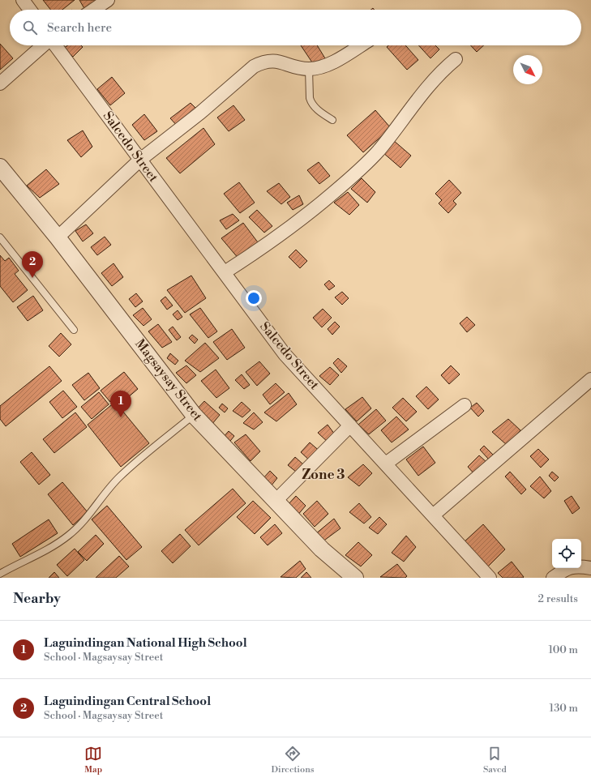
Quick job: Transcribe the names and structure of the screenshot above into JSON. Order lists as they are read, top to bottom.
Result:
{
  "streets": {
    "street": ["Salcedo Street", "Magsaysay Street"]
  },
  "districts": ["Zone 3"],
  "north": "bottom right",
  "page": {
    "search": "Search here",
    "pins": ["2", "1"],
    "heading": ["Nearby", "2 results"],
    "list": [
      {
        "mark": "1",
        "name": "Laguindingan National High School",
        "note": "School · Magsaysay Street",
        "value": "100 m"
      },
      {
        "mark": "2",
        "name": "Laguindingan Central School",
        "note": "School · Magsaysay Street",
        "value": "130 m"
      }
    ],
    "nav": ["Map", "Directions", "Saved"]
  }
}
